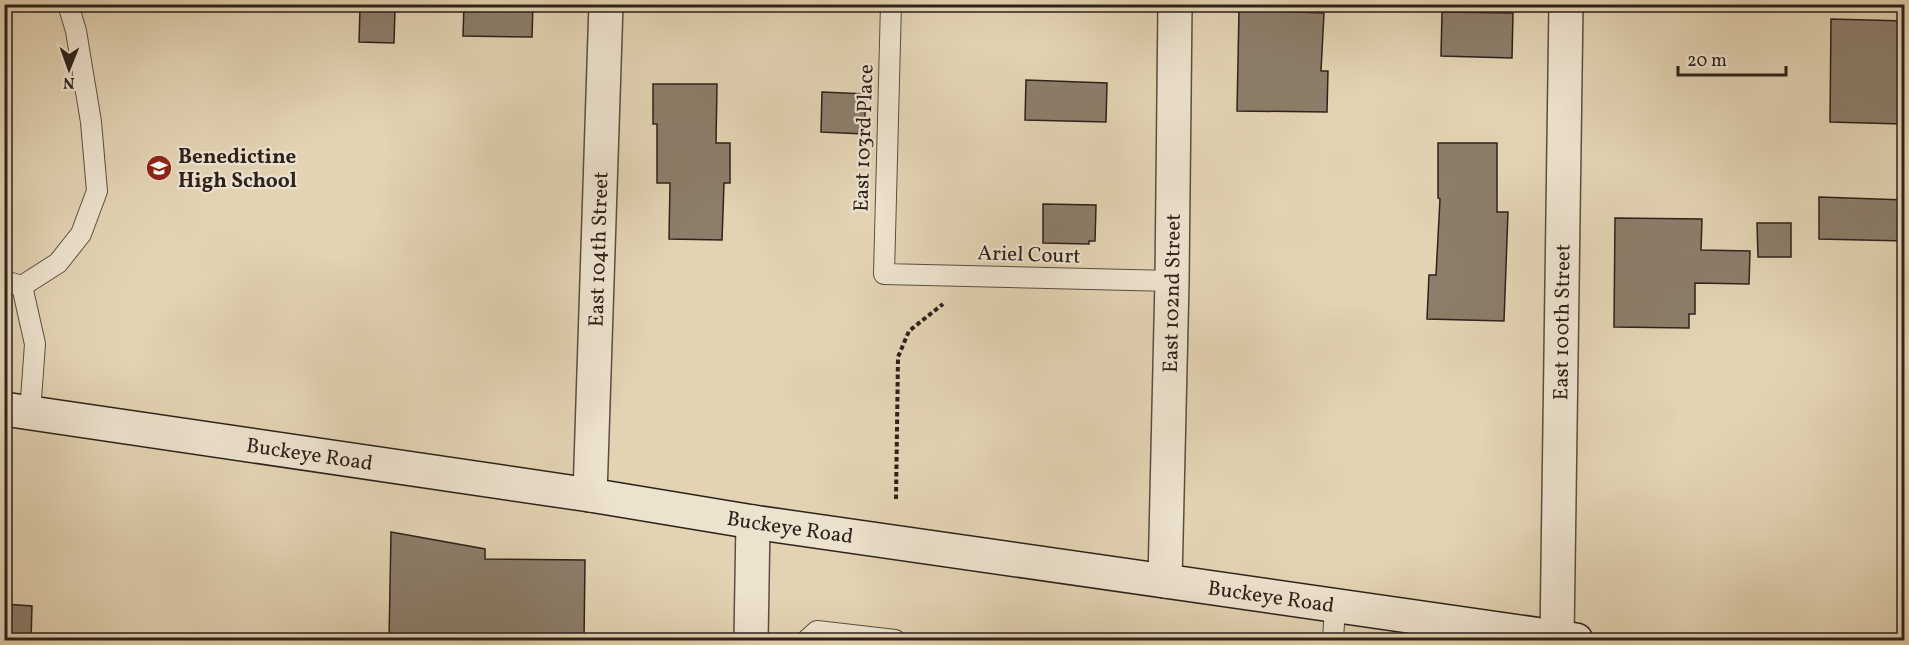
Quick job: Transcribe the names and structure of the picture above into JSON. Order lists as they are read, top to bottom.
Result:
{
  "streets": {
    "street": [
      "East 104th Street",
      "East 102nd Street",
      "East 100th Street",
      "Buckeye Road"
    ],
    "lane": ["East 103rd Place", "Ariel Court"]
  },
  "crossings": [
    ["East 103rd Place", "Ariel Court"],
    ["East 104th Street", "Buckeye Road"],
    ["Ariel Court", "East 102nd Street"],
    ["East 102nd Street", "Buckeye Road"],
    ["East 100th Street", "Buckeye Road"]
  ],
  "places": {
    "school or university": ["Benedictine High School"]
  },
  "scale_bar": "20 m",
  "north": "bottom"
}
